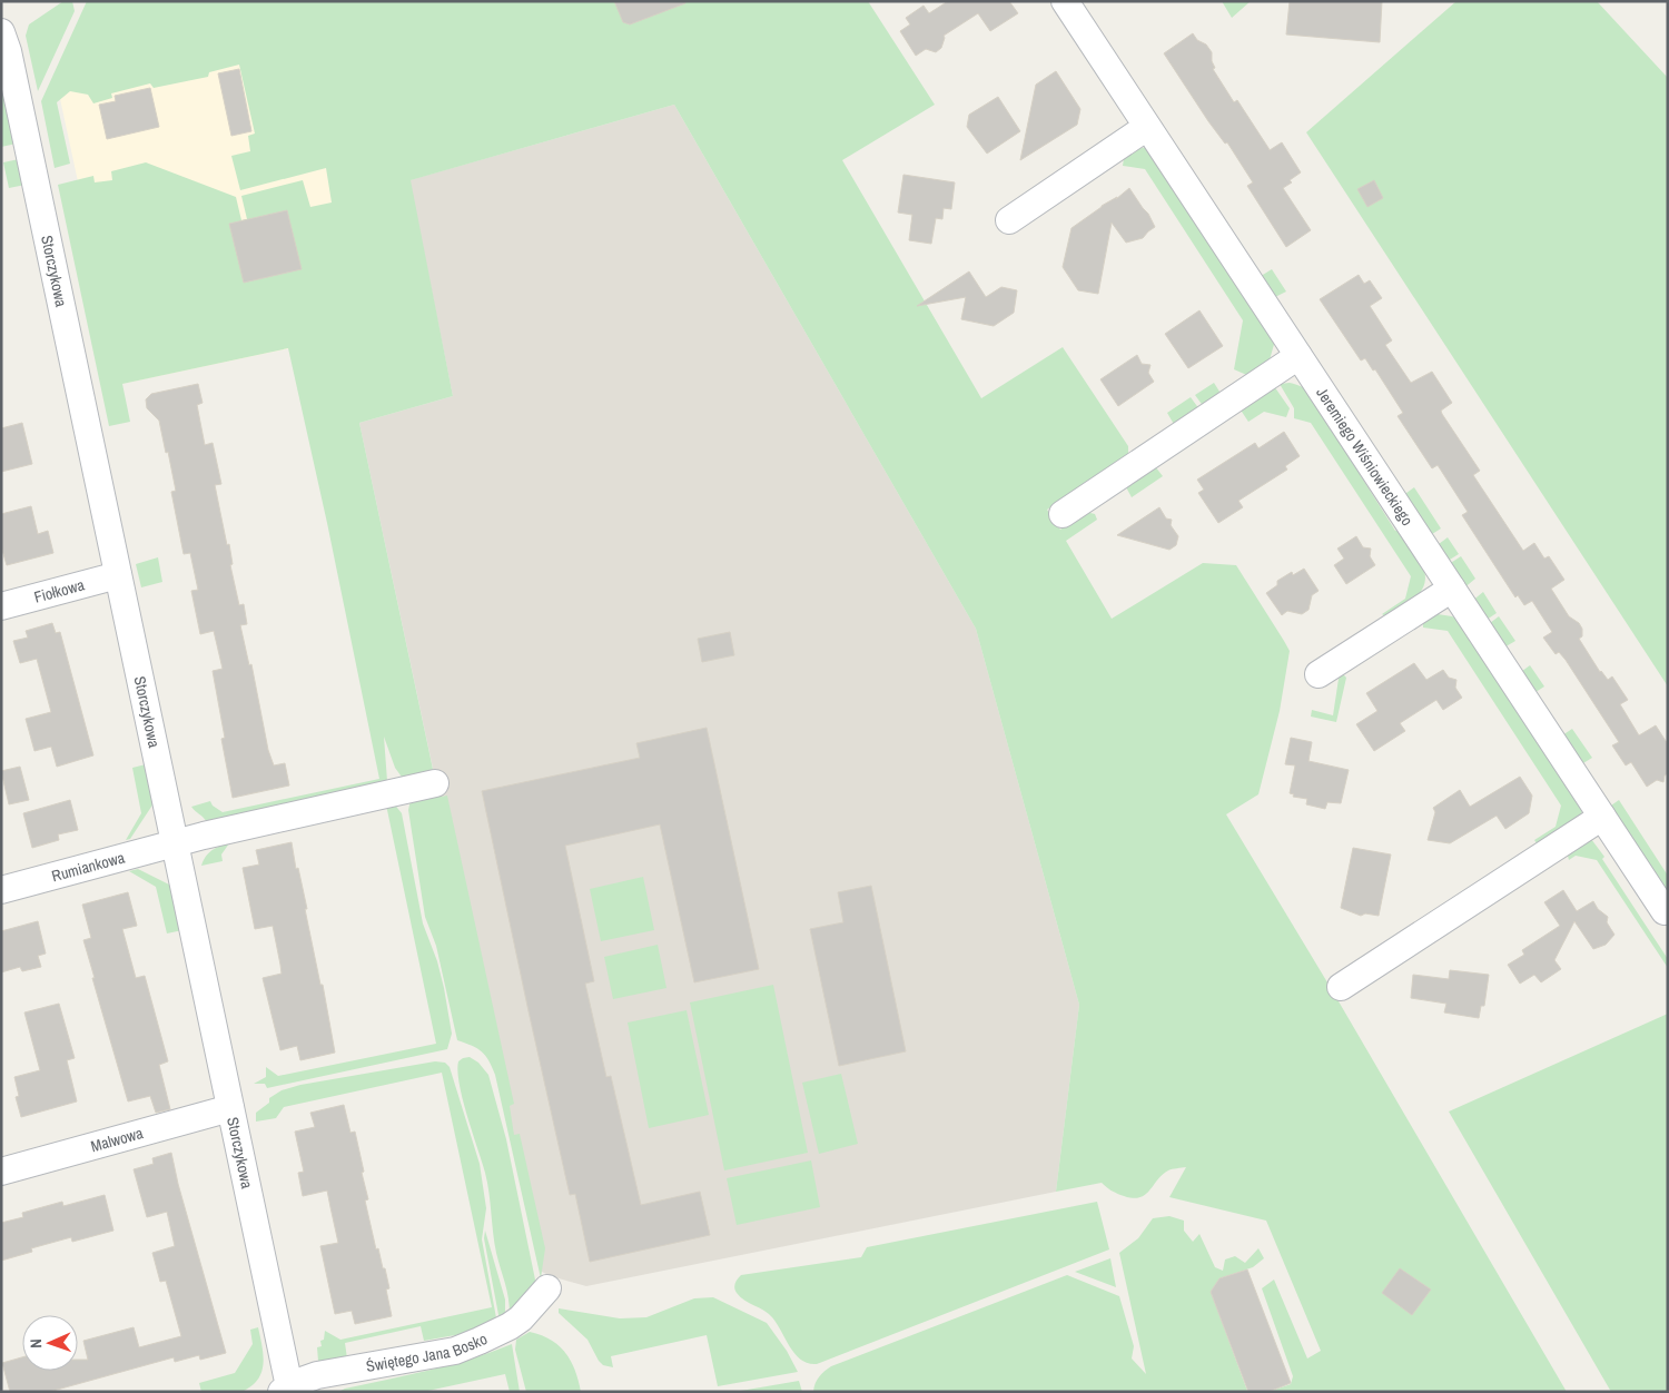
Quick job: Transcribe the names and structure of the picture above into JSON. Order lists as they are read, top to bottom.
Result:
{
  "streets": {
    "street": [
      "Storczykowa",
      "Jeremiego Wiśniowieckiego",
      "Fiołkowa",
      "Rumiankowa",
      "Malwowa",
      "Świętego Jana Bosko"
    ]
  },
  "crossings": [
    ["Storczykowa", "Fiołkowa"],
    ["Storczykowa", "Rumiankowa"],
    ["Storczykowa", "Malwowa"],
    ["Storczykowa", "Świętego Jana Bosko"]
  ],
  "north": "left"
}
